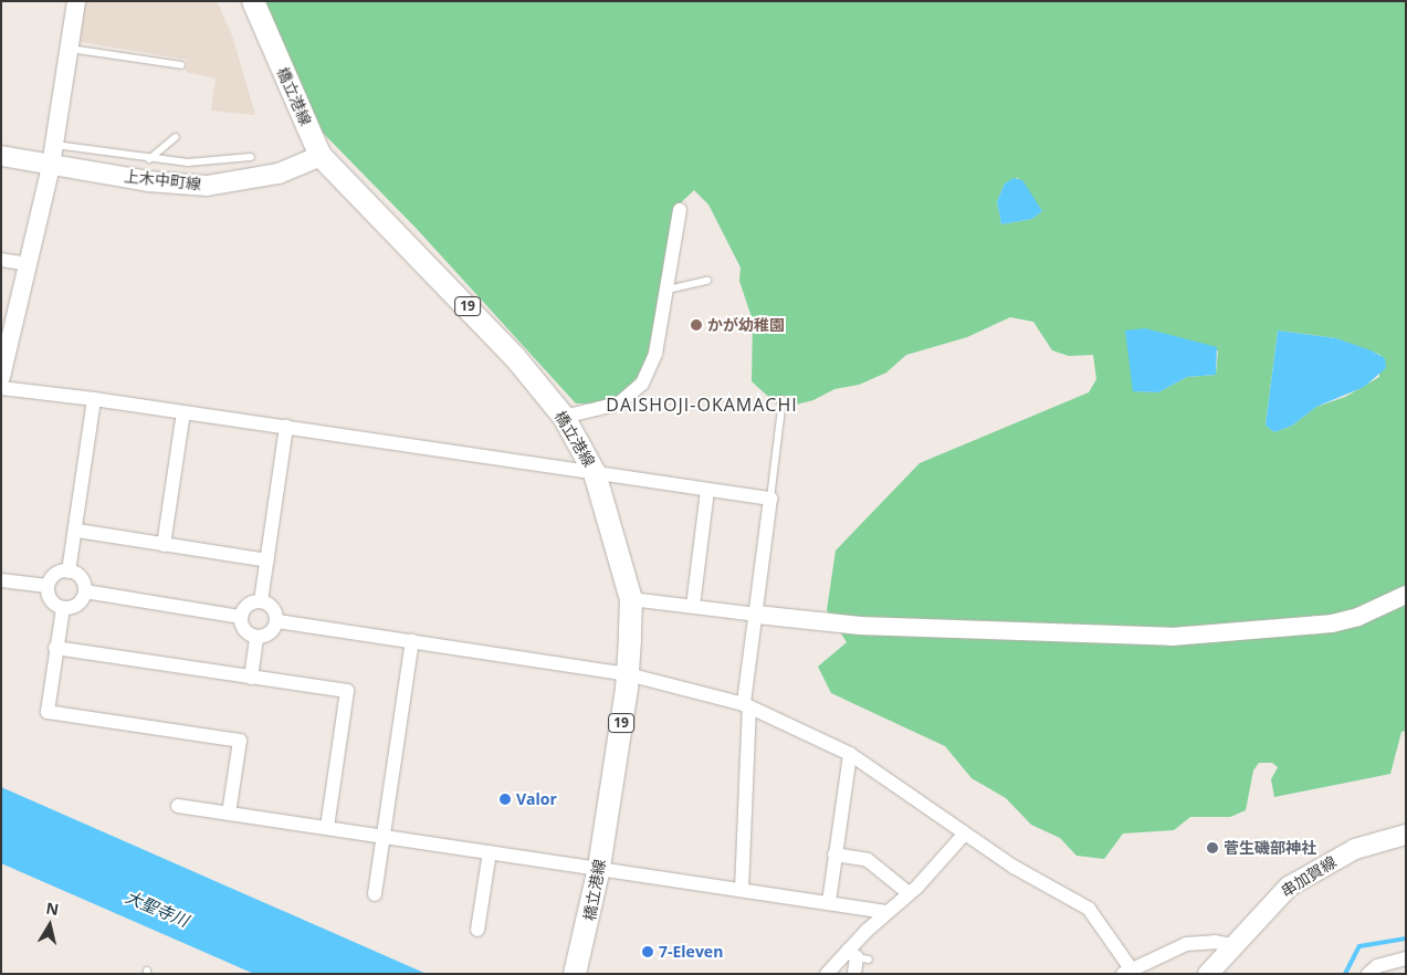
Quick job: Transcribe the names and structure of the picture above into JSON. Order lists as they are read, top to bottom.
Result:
{
  "streets": {
    "main road": [
      "橋立港線",
      "上木中町線",
      "19",
      "串加賀線"
    ]
  },
  "crossings": [
    ["橋立港線", "上木中町線"]
  ],
  "districts": ["DAISHOJI-OKAMACHI"],
  "water": ["大聖寺川"],
  "places": [
    "かが幼稚園",
    "Valor",
    "菅生磯部神社",
    "7-Eleven"
  ],
  "north": "top"
}
